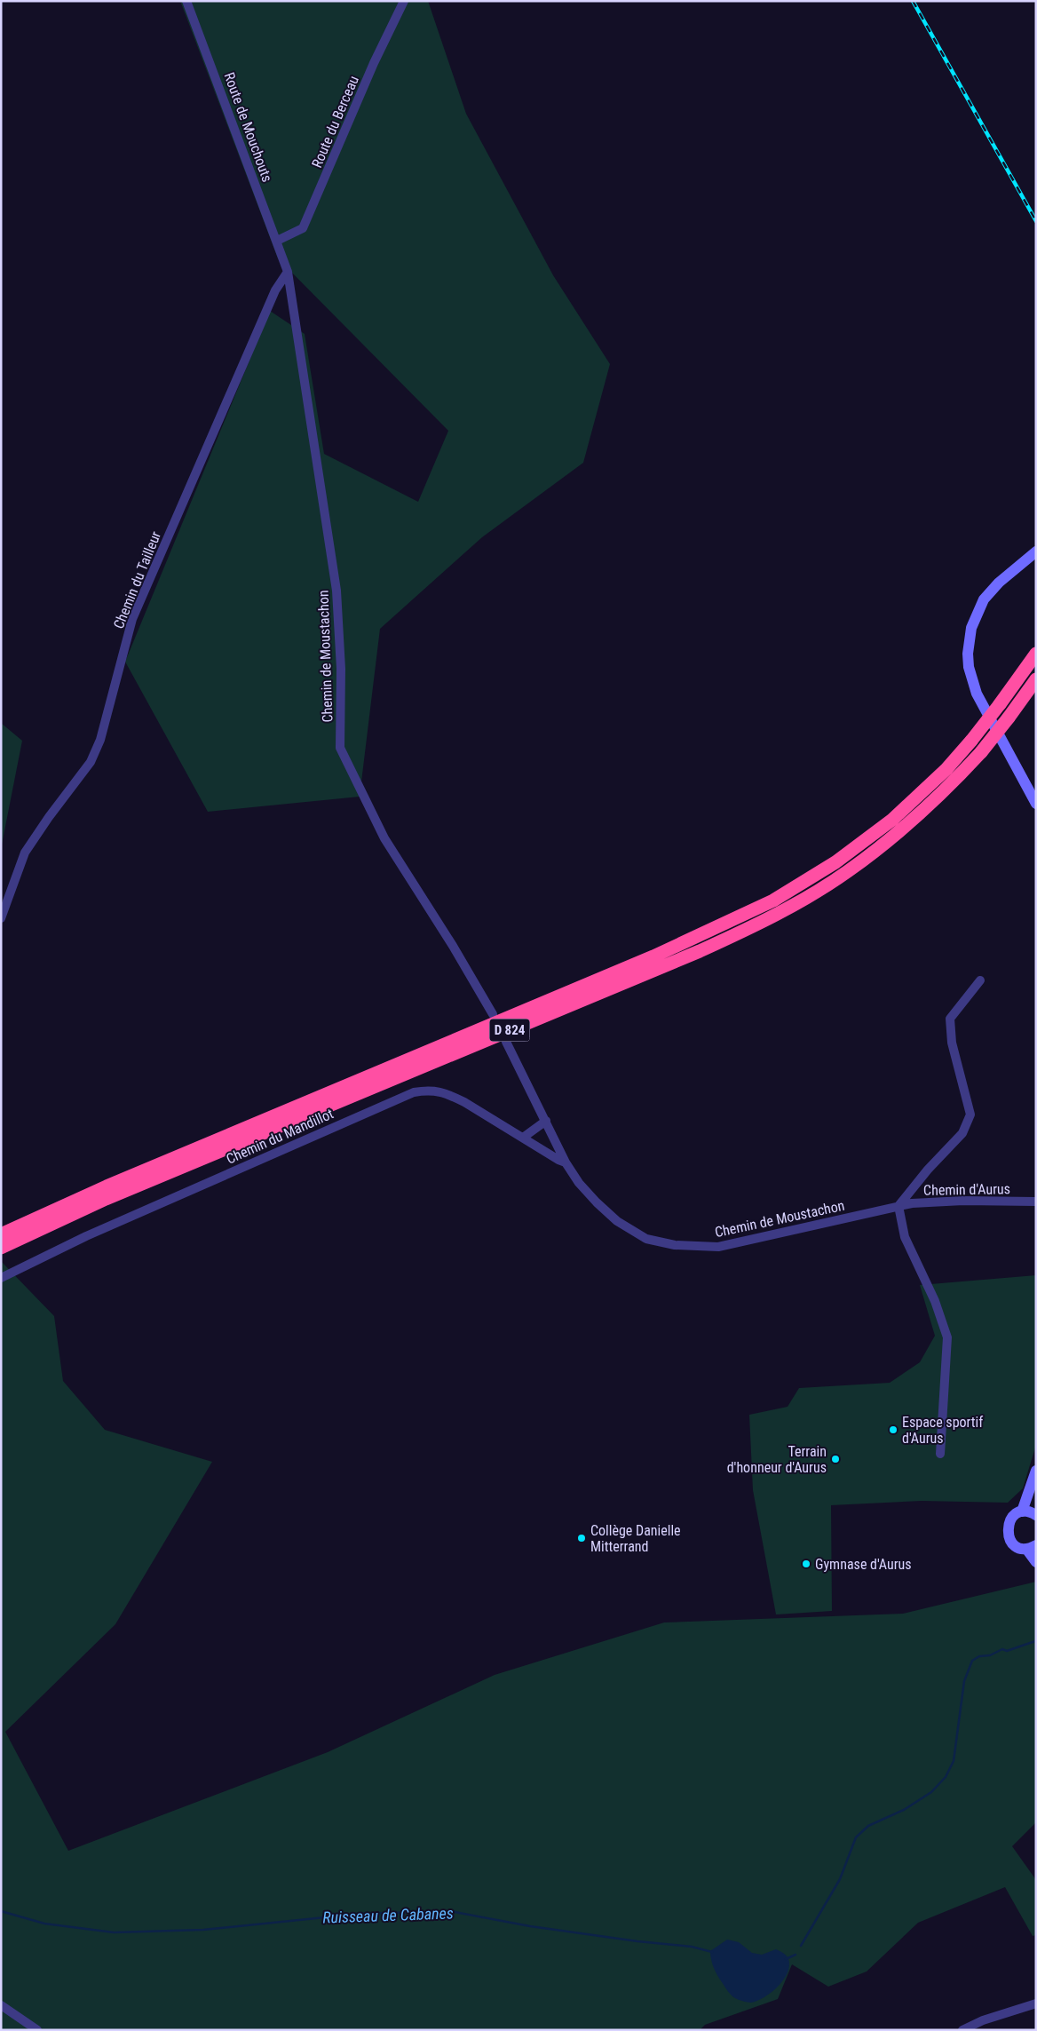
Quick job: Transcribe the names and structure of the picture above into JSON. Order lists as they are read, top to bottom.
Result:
{
  "streets": {
    "highway": ["D 824"],
    "street": [
      "Route du Berceau",
      "Route de Mouchouts",
      "Chemin du Tailleur",
      "Chemin de Moustachon",
      "Chemin du Mandillot",
      "Chemin d'Aurus"
    ]
  },
  "crossings": [
    ["Route du Berceau", "Route de Mouchouts"],
    ["Route de Mouchouts", "Chemin de Moustachon"],
    ["Chemin du Tailleur", "Chemin de Moustachon"],
    ["Chemin de Moustachon", "Chemin du Mandillot"],
    ["Chemin de Moustachon", "Chemin d'Aurus"]
  ],
  "water": ["Ruisseau de Cabanes"],
  "places": [
    "Espace sportif d'Aurus",
    "Terrain d'honneur d'Aurus",
    "Collège Danielle Mitterrand",
    "Gymnase d'Aurus"
  ]
}
